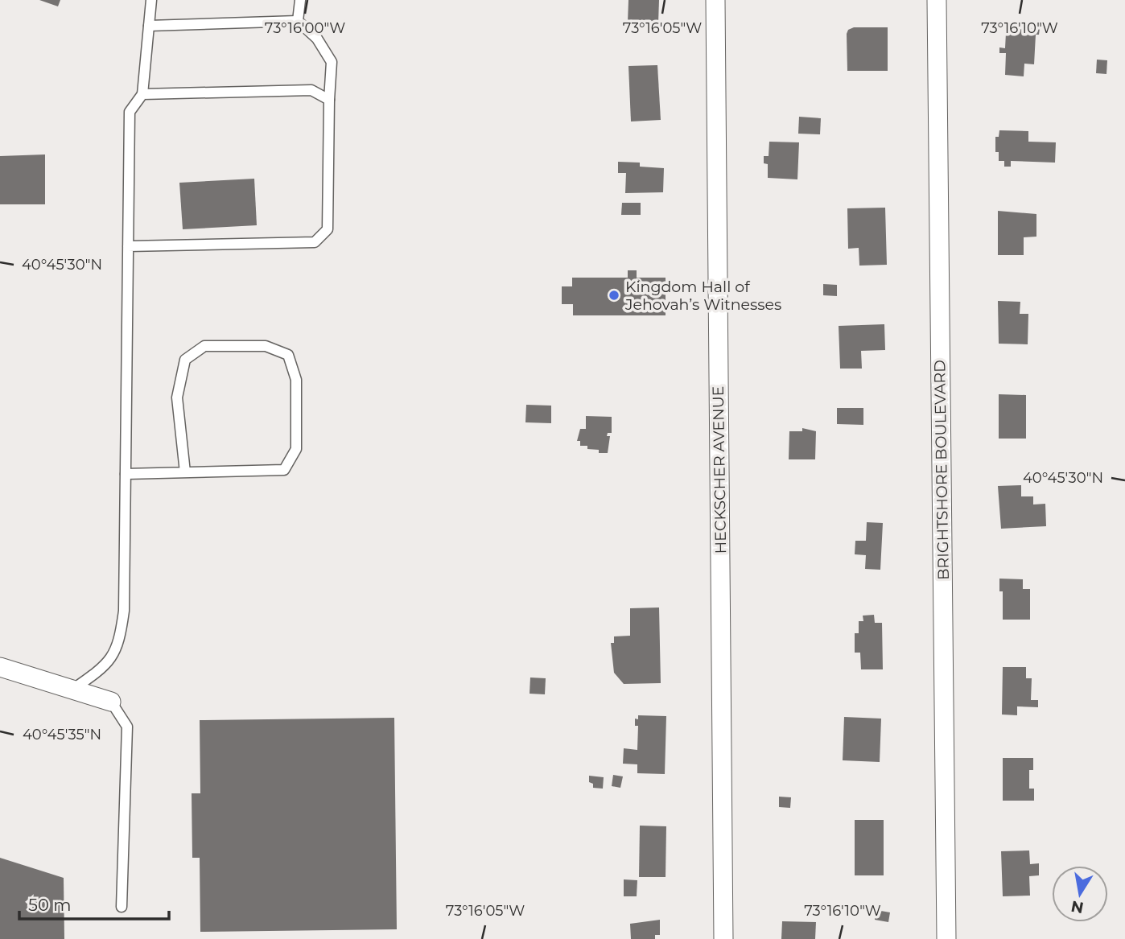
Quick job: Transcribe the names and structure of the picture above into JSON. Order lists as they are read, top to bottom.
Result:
{
  "streets": {
    "street": ["HECKSCHER AVENUE", "BRIGHTSHORE BOULEVARD"]
  },
  "places": ["Kingdom Hall of Jehovah’s Witnesses"],
  "scale_bar": "50 m",
  "north": "bottom",
  "coordinates": [
    "73°16'00\"W",
    "73°16'05\"W",
    "73°16'10\"W",
    "40°45'30\"N",
    "40°45'35\"N"
  ]
}
